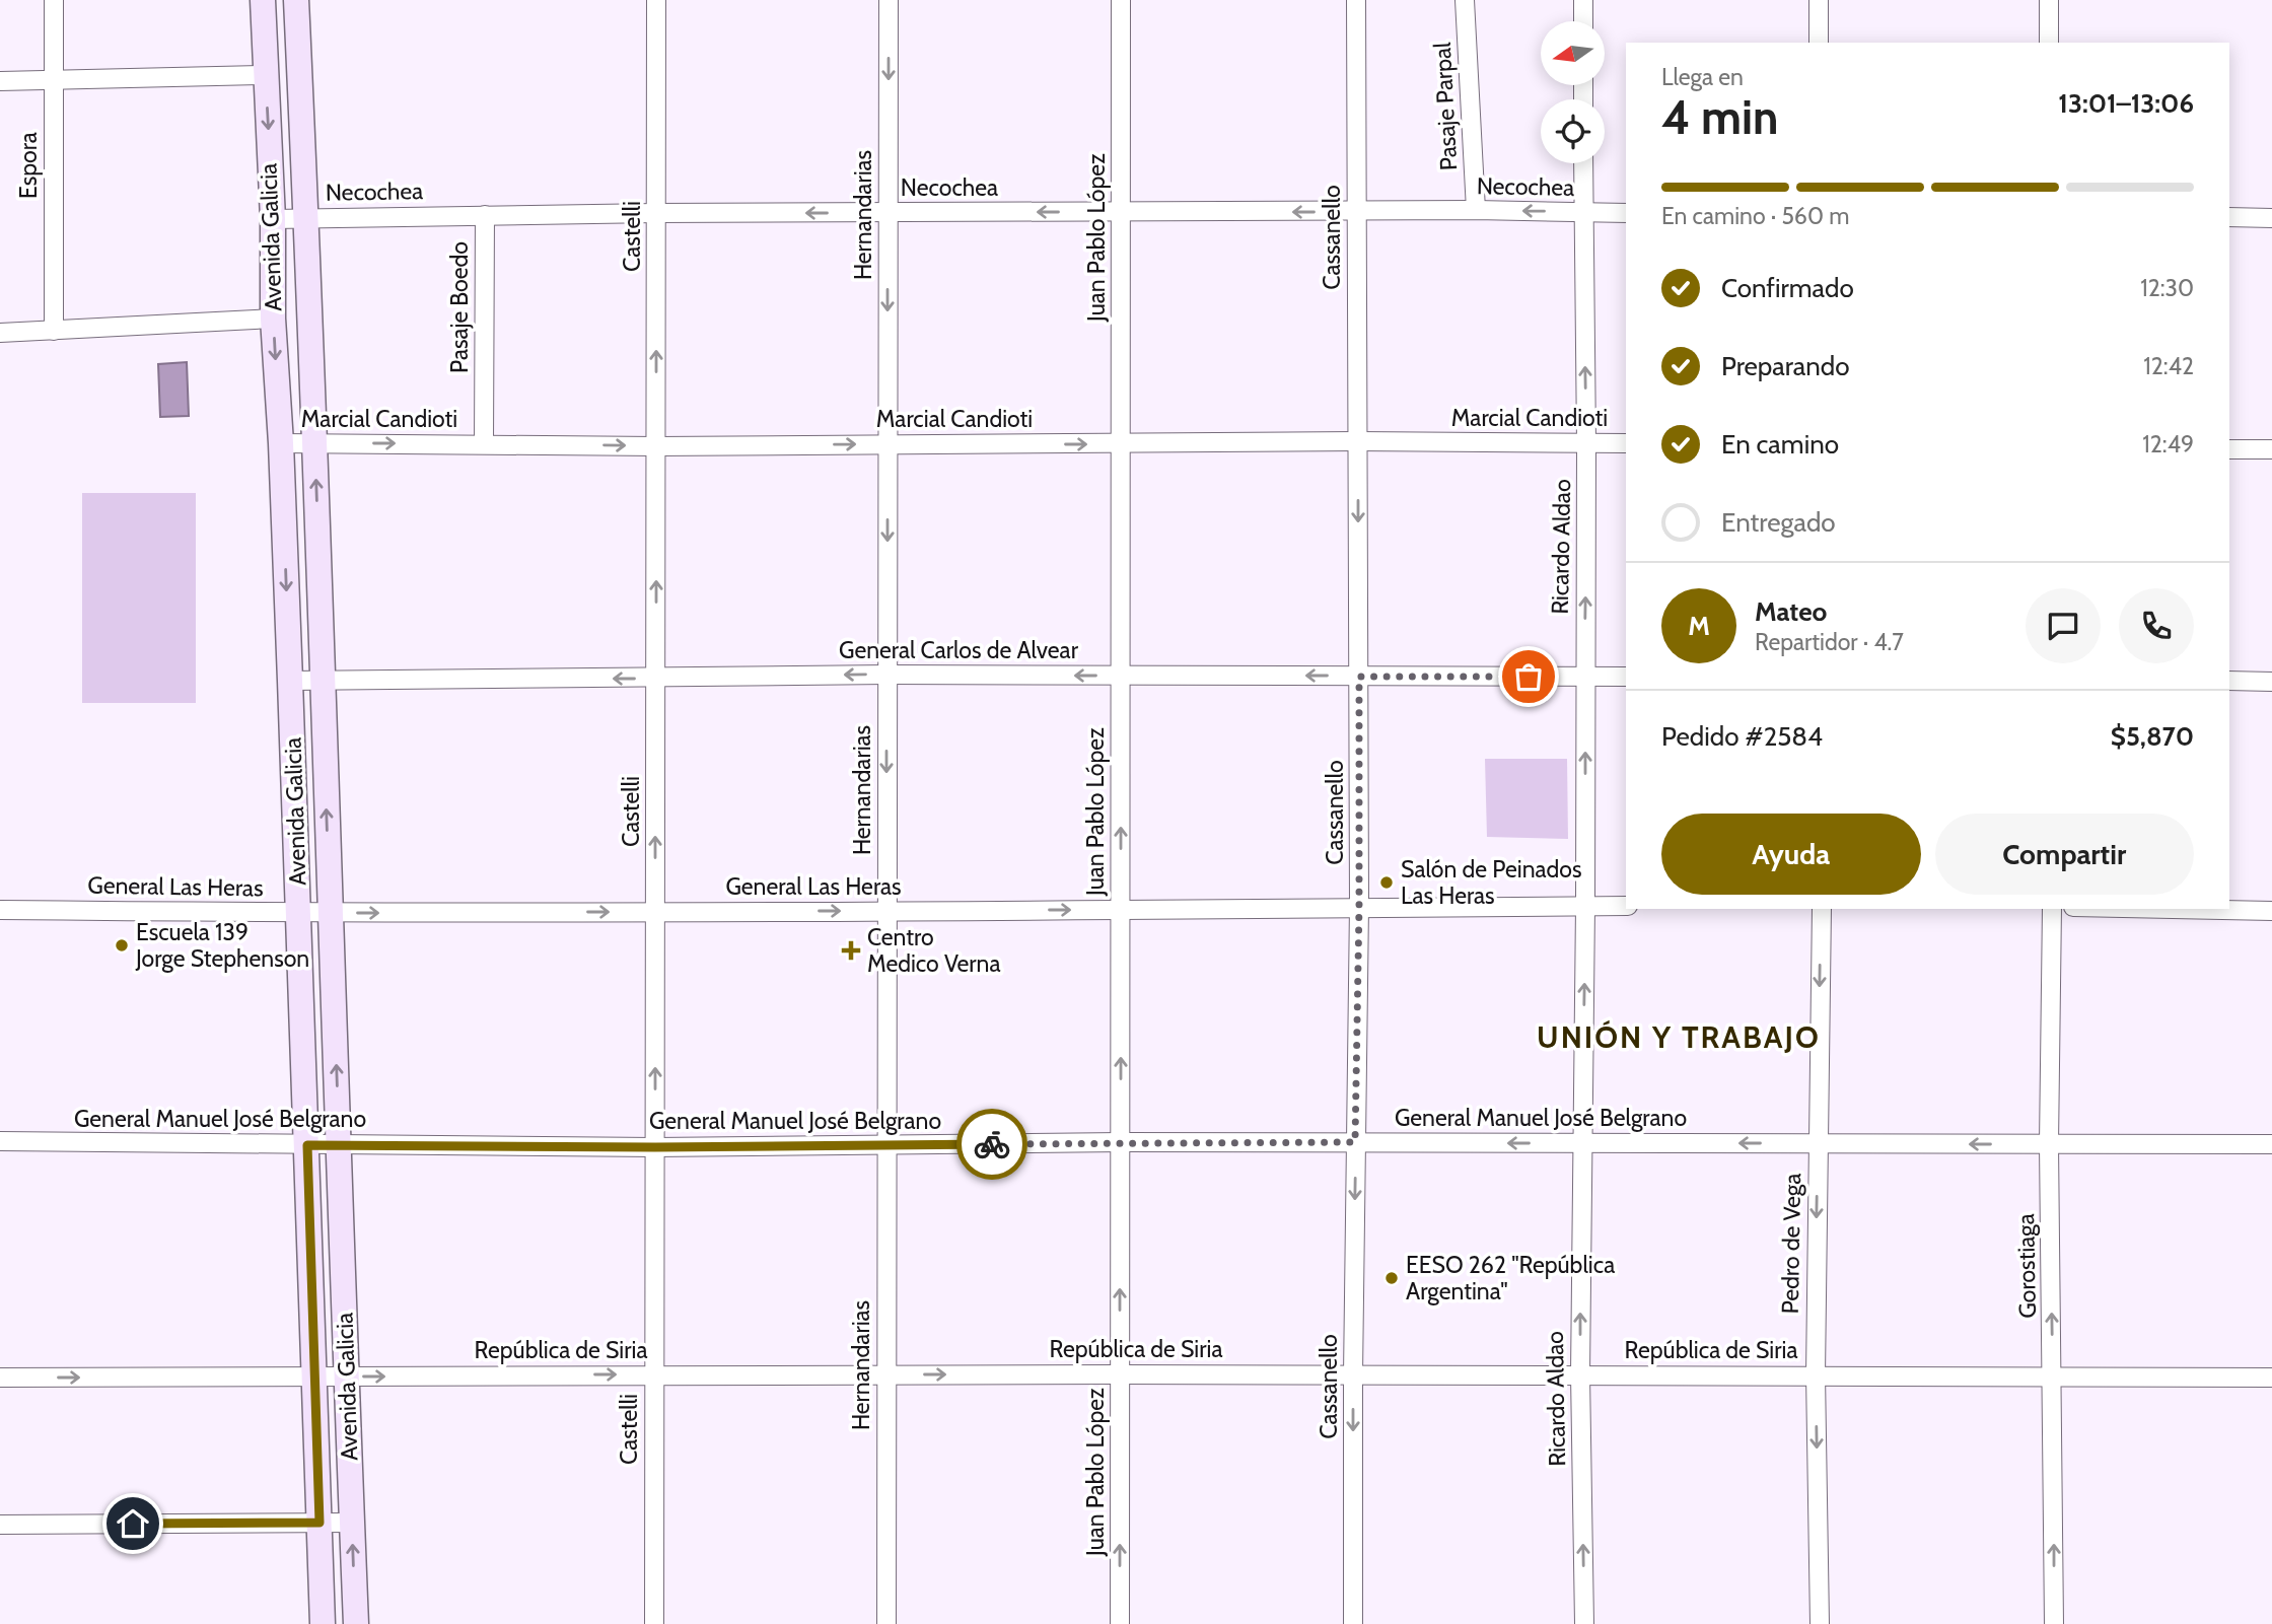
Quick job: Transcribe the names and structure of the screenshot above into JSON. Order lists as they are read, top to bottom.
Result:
{
  "streets": {
    "main road": ["Avenida Galicia"],
    "street": [
      "Pasaje Parpal",
      "Espora",
      "Necochea",
      "Hernandarias",
      "Castelli",
      "Juan Pablo López",
      "Cassanello",
      "Pasaje Boedo",
      "Marcial Candioti",
      "Ricardo Aldao",
      "General Carlos de Alvear",
      "General Las Heras",
      "General Manuel José Belgrano",
      "Pedro de Vega",
      "Gorostiaga",
      "República de Siria"
    ]
  },
  "crossings": [
    ["Pasaje Parpal", "Necochea"],
    ["Necochea", "Hernandarias"],
    ["Necochea", "Castelli"],
    ["Necochea", "Avenida Galicia"],
    ["Necochea", "Juan Pablo López"],
    ["Necochea", "Cassanello"],
    ["Necochea", "Pasaje Boedo"],
    ["Necochea", "Ricardo Aldao"],
    ["Hernandarias", "Marcial Candioti"],
    ["Hernandarias", "General Carlos de Alvear"],
    ["Hernandarias", "General Las Heras"],
    ["Hernandarias", "General Manuel José Belgrano"],
    ["Hernandarias", "República de Siria"],
    ["Castelli", "Marcial Candioti"],
    ["Castelli", "General Carlos de Alvear"],
    ["Castelli", "General Las Heras"],
    ["Castelli", "General Manuel José Belgrano"],
    ["Castelli", "República de Siria"],
    ["Avenida Galicia", "Marcial Candioti"],
    ["Avenida Galicia", "General Carlos de Alvear"],
    ["Avenida Galicia", "General Las Heras"],
    ["Avenida Galicia", "General Manuel José Belgrano"],
    ["Avenida Galicia", "República de Siria"],
    ["Juan Pablo López", "Marcial Candioti"],
    ["Juan Pablo López", "General Carlos de Alvear"],
    ["Juan Pablo López", "General Las Heras"],
    ["Juan Pablo López", "General Manuel José Belgrano"],
    ["Juan Pablo López", "República de Siria"],
    ["Cassanello", "Marcial Candioti"],
    ["Cassanello", "General Carlos de Alvear"],
    ["Cassanello", "General Las Heras"],
    ["Cassanello", "General Manuel José Belgrano"],
    ["Cassanello", "República de Siria"],
    ["Pasaje Boedo", "Marcial Candioti"],
    ["Marcial Candioti", "Ricardo Aldao"],
    ["Ricardo Aldao", "General Carlos de Alvear"],
    ["Ricardo Aldao", "General Las Heras"],
    ["Ricardo Aldao", "General Manuel José Belgrano"],
    ["Ricardo Aldao", "República de Siria"],
    ["General Manuel José Belgrano", "Pedro de Vega"],
    ["General Manuel José Belgrano", "Gorostiaga"],
    ["Pedro de Vega", "República de Siria"],
    ["Gorostiaga", "República de Siria"]
  ],
  "one_way": [
    "Necochea",
    "Hernandarias",
    "Castelli",
    "Juan Pablo López",
    "Cassanello",
    "Marcial Candioti",
    "Ricardo Aldao",
    "General Carlos de Alvear",
    "General Las Heras",
    "Pedro de Vega",
    "Gorostiaga"
  ],
  "districts": ["UNIÓN Y TRABAJO"],
  "places": {
    "other": ["Salón de Peinados Las Heras", "Escuela 139 Jorge Stephenson", "EESO 262 \"República Argentina\""],
    "health": ["Centro Medico Verna"]
  },
  "north": "left",
  "page": {
    "heading": ["4 min", "Llega en", "13:01–13:06"],
    "panel": [
      "Mateo",
      "Repartidor · 4.7",
      "Pedido #2584",
      "$5,870"
    ],
    "bar": "En camino · 560 m",
    "list": [
      ["Confirmado", "12:30"],
      ["Preparando", "12:42"],
      ["En camino", "12:49"],
      "Entregado"
    ],
    "round": "M",
    "buttons": ["Ayuda", "Compartir"]
  }
}
